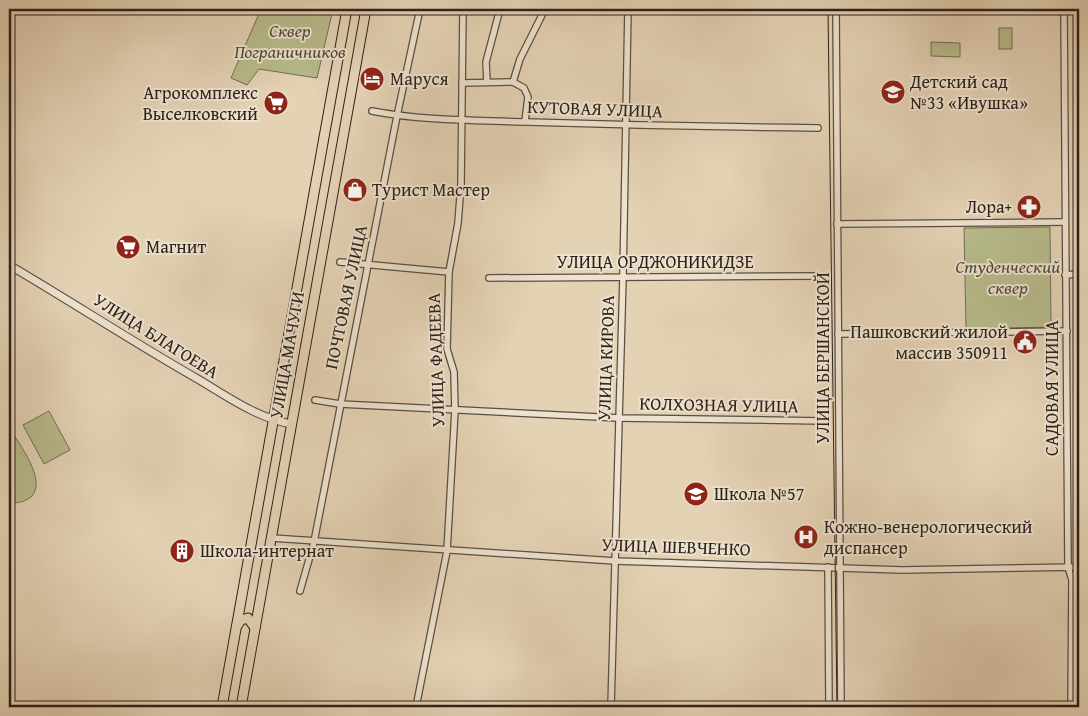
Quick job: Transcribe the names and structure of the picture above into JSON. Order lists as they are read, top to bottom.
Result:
{
  "streets": {
    "main road": ["УЛИЦА МАЧУГИ"],
    "street": [
      "КУТОВАЯ УЛИЦА",
      "УЛИЦА ОРДЖОНИКИДЗЕ",
      "ПОЧТОВАЯ УЛИЦА",
      "УЛИЦА БЛАГОЕВА",
      "УЛИЦА КИРОВА",
      "УЛИЦА БЕРШАНСКОЙ",
      "УЛИЦА ФАДЕЕВА",
      "САДОВАЯ УЛИЦА",
      "КОЛХОЗНАЯ УЛИЦА",
      "УЛИЦА ШЕВЧЕНКО"
    ]
  },
  "crossings": [
    ["КУТОВАЯ УЛИЦА", "ПОЧТОВАЯ УЛИЦА"],
    ["КУТОВАЯ УЛИЦА", "УЛИЦА КИРОВА"],
    ["КУТОВАЯ УЛИЦА", "УЛИЦА ФАДЕЕВА"],
    ["УЛИЦА ОРДЖОНИКИДЗЕ", "УЛИЦА КИРОВА"],
    ["ПОЧТОВАЯ УЛИЦА", "КОЛХОЗНАЯ УЛИЦА"],
    ["ПОЧТОВАЯ УЛИЦА", "УЛИЦА ШЕВЧЕНКО"],
    ["УЛИЦА БЛАГОЕВА", "УЛИЦА МАЧУГИ"],
    ["УЛИЦА МАЧУГИ", "УЛИЦА ШЕВЧЕНКО"],
    ["УЛИЦА КИРОВА", "КОЛХОЗНАЯ УЛИЦА"],
    ["УЛИЦА КИРОВА", "УЛИЦА ШЕВЧЕНКО"],
    ["УЛИЦА БЕРШАНСКОЙ", "УЛИЦА ШЕВЧЕНКО"],
    ["УЛИЦА ФАДЕЕВА", "КОЛХОЗНАЯ УЛИЦА"],
    ["УЛИЦА ФАДЕЕВА", "УЛИЦА ШЕВЧЕНКО"],
    ["САДОВАЯ УЛИЦА", "УЛИЦА ШЕВЧЕНКО"]
  ],
  "parks": ["Сквер Пограничников", "Студенческий сквер"],
  "places": {
    "hotel": ["Маруся"],
    "school or university": ["Детский сад №33 «Ивушка»", "Школа №57"],
    "supermarket": ["Агрокомплекс Выселковский", "Магнит"],
    "shop": ["Турист Мастер"],
    "pharmacy": ["Лора+"],
    "public building": ["Пашковский жилой массив 350911"],
    "hospital": ["Кожно-венерологический диспансер"],
    "building": ["Школа-интернат"]
  }
}
